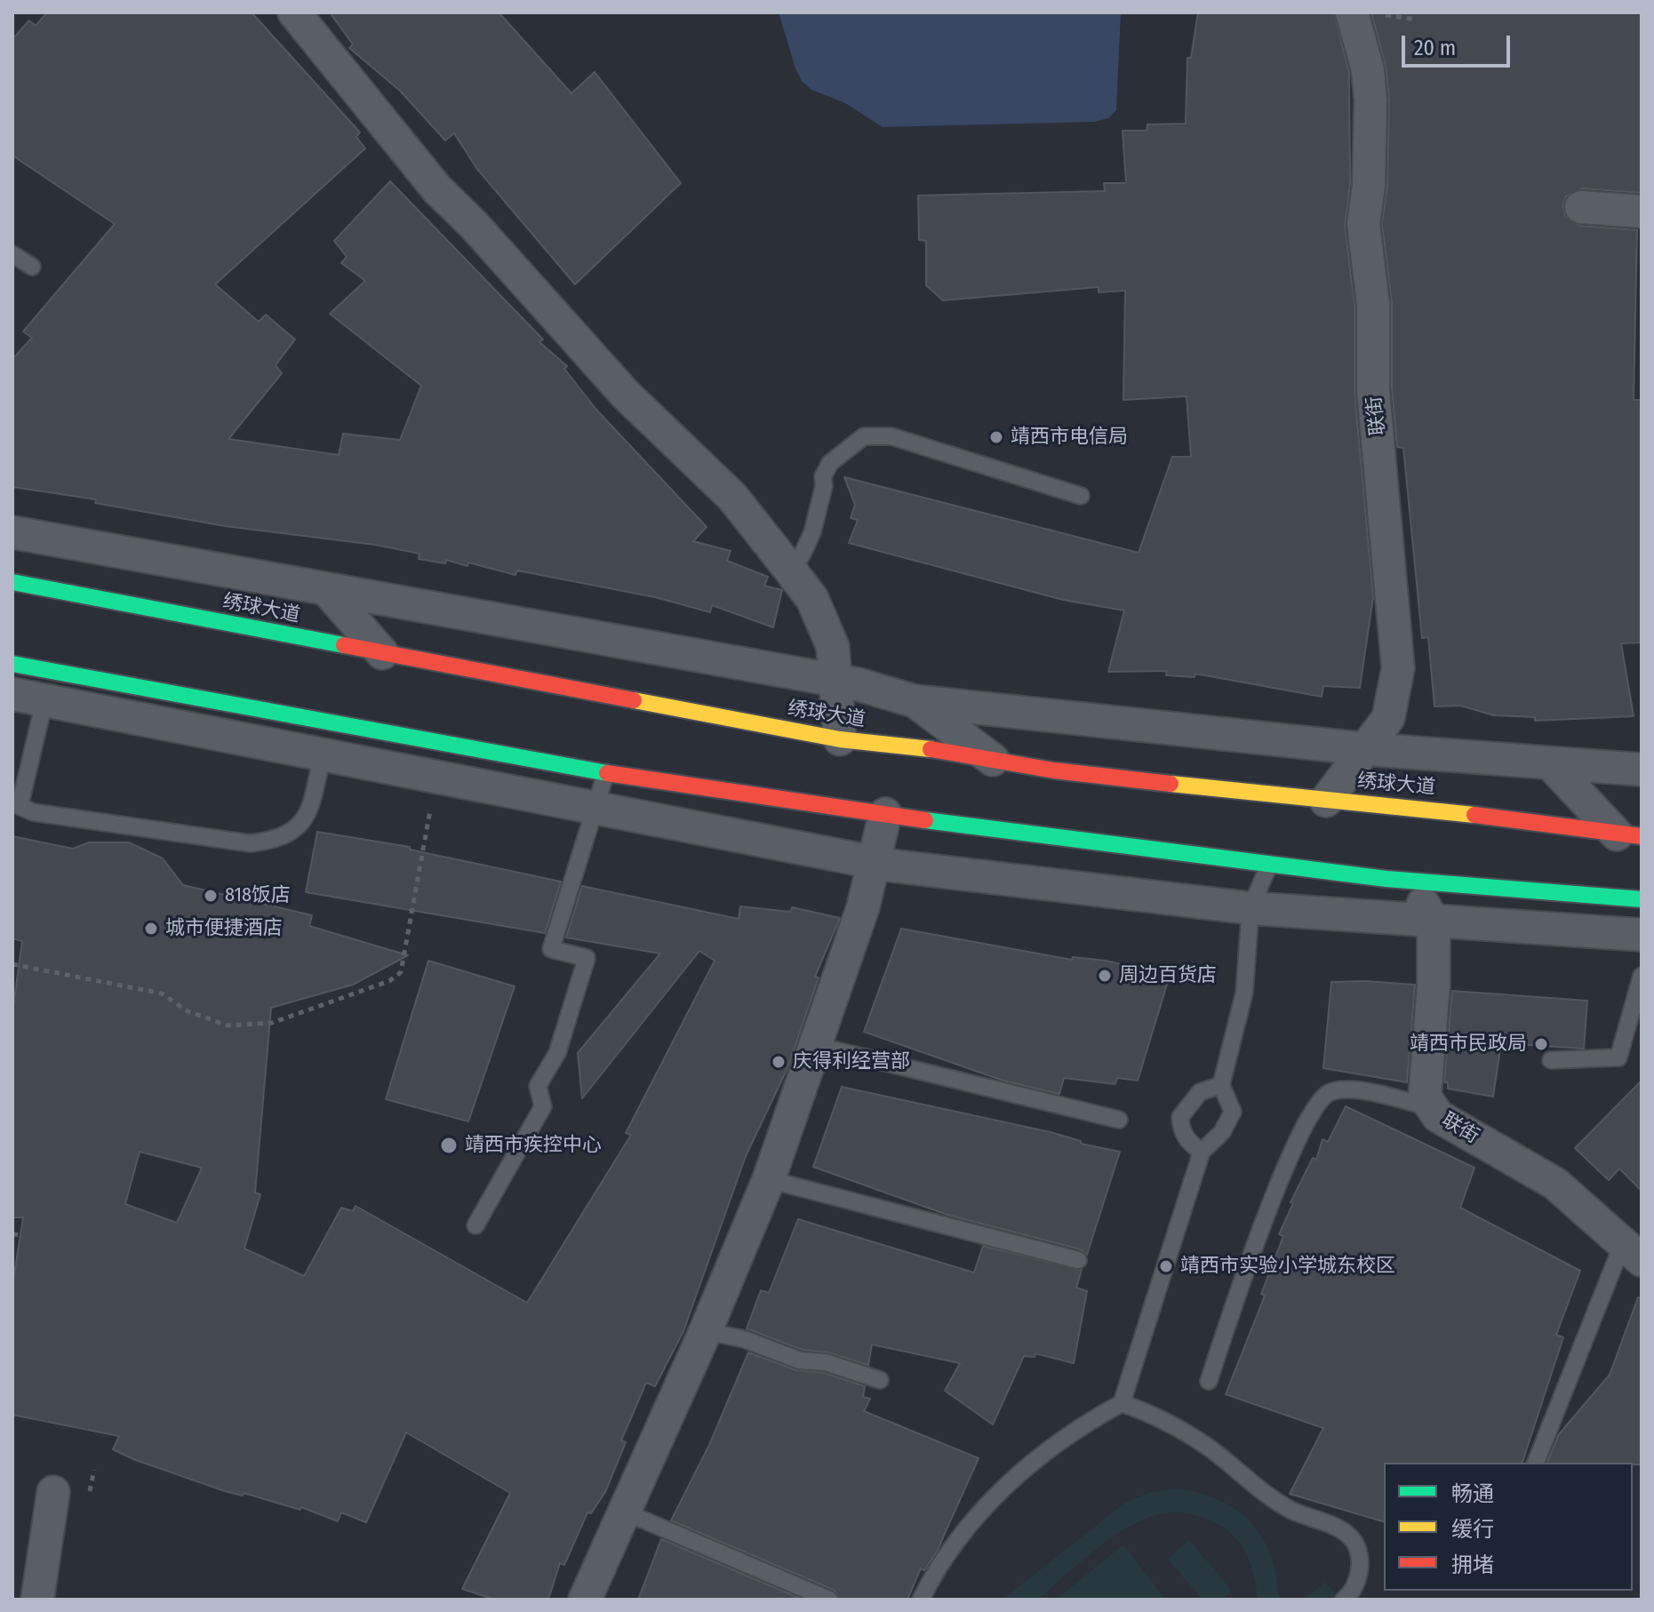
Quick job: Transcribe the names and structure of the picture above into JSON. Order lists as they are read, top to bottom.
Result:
{
  "streets": {
    "main road": ["绣球大道"],
    "street": ["联街"]
  },
  "crossings": [
    ["联街", "绣球大道"]
  ],
  "places": [
    "靖西市电信局",
    "818饭店",
    "城市便捷酒店",
    "周边百货店",
    "靖西市民政局",
    "庆得利经营部",
    "靖西市疾控中心",
    "靖西市实验小学城东校区"
  ],
  "legend": ["畅通", "缓行", "拥堵"],
  "scale_bar": "20 m"
}
